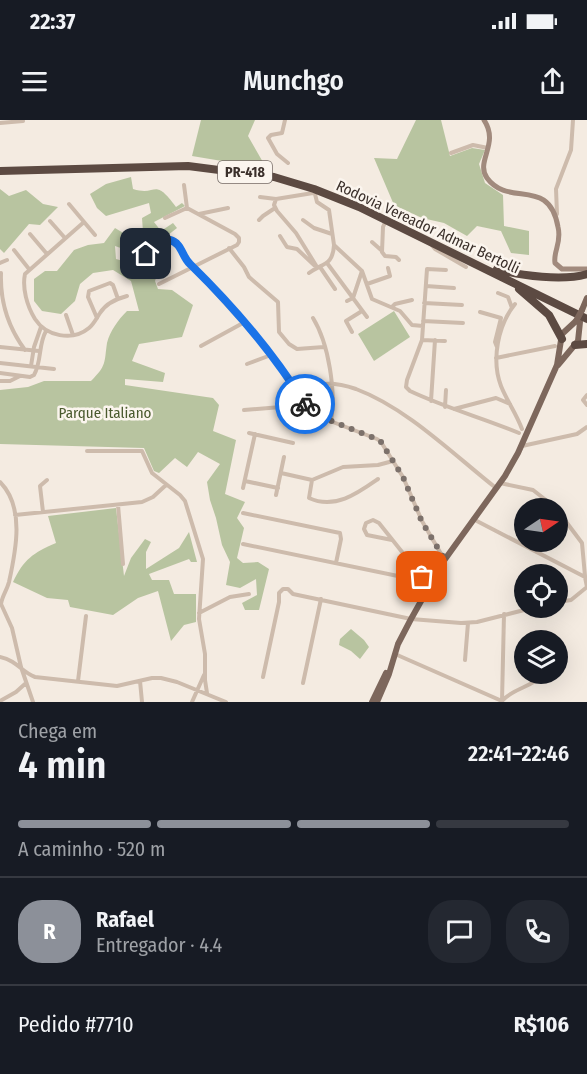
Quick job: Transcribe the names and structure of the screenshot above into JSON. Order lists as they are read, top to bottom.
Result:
{
  "streets": {
    "highway": ["PR-418", "Rodovia Vereador Admar Bertolli"]
  },
  "parks": ["Parque Italiano"],
  "north": "right",
  "page": {
    "status": "22:37",
    "header": "Munchgo",
    "heading": ["4 min", "Chega em", "22:41–22:46"],
    "panel": [
      "Rafael",
      "Entregador · 4.4",
      "Pedido #7710",
      "R$106"
    ],
    "bar": "A caminho · 520 m",
    "round": "R"
  }
}
